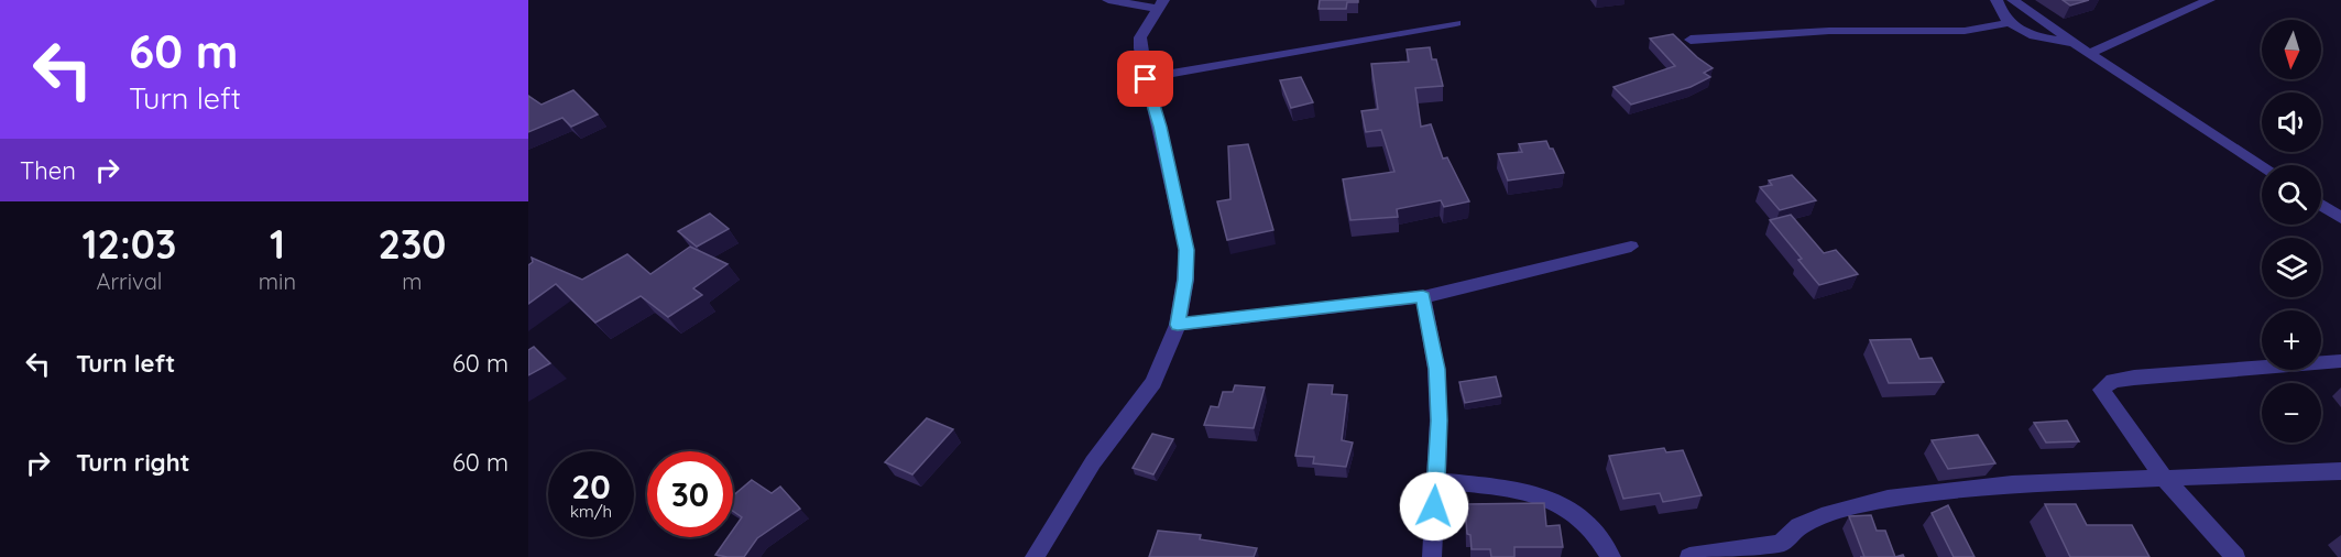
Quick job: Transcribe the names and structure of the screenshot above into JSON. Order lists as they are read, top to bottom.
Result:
{
  "north": "bottom",
  "page": {
    "turn": ["60 m", "Turn left"],
    "map_buttons": ["+", "−"],
    "then": "Then",
    "eta": [
      "12:03",
      "Arrival",
      "1",
      "min",
      "230",
      "m"
    ],
    "list": [
      {
        "name": "Turn left",
        "value": "60 m"
      },
      {
        "name": "Turn right",
        "value": "60 m"
      }
    ],
    "speed": "20 km/h",
    "limit": "30"
  }
}
